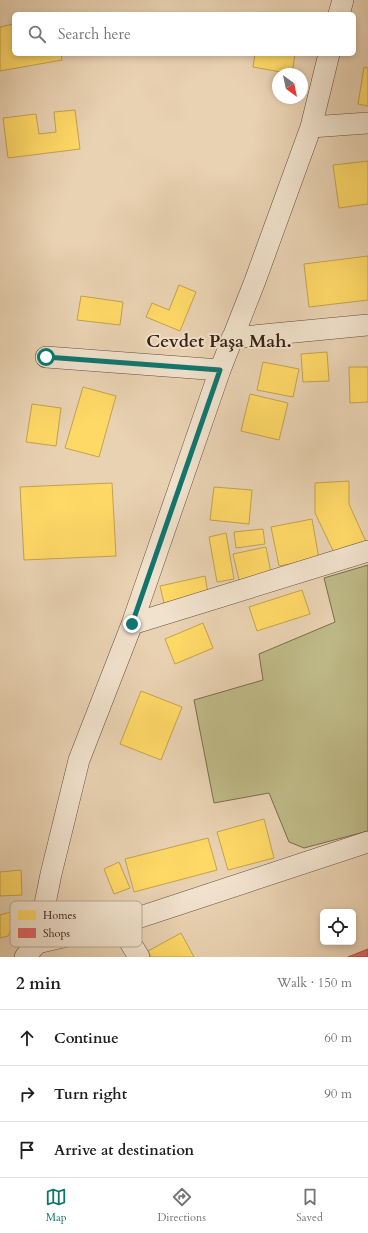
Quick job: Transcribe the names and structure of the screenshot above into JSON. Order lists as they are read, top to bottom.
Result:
{
  "districts": ["Cevdet Paşa Mah."],
  "legend": ["Homes", "Shops"],
  "north": "bottom right",
  "page": {
    "search": "Search here",
    "heading": ["2 min", "Walk · 150 m"],
    "list": [
      ["Continue", "60 m"],
      ["Turn right", "90 m"],
      "Arrive at destination"
    ],
    "nav": ["Map", "Directions", "Saved"]
  }
}
